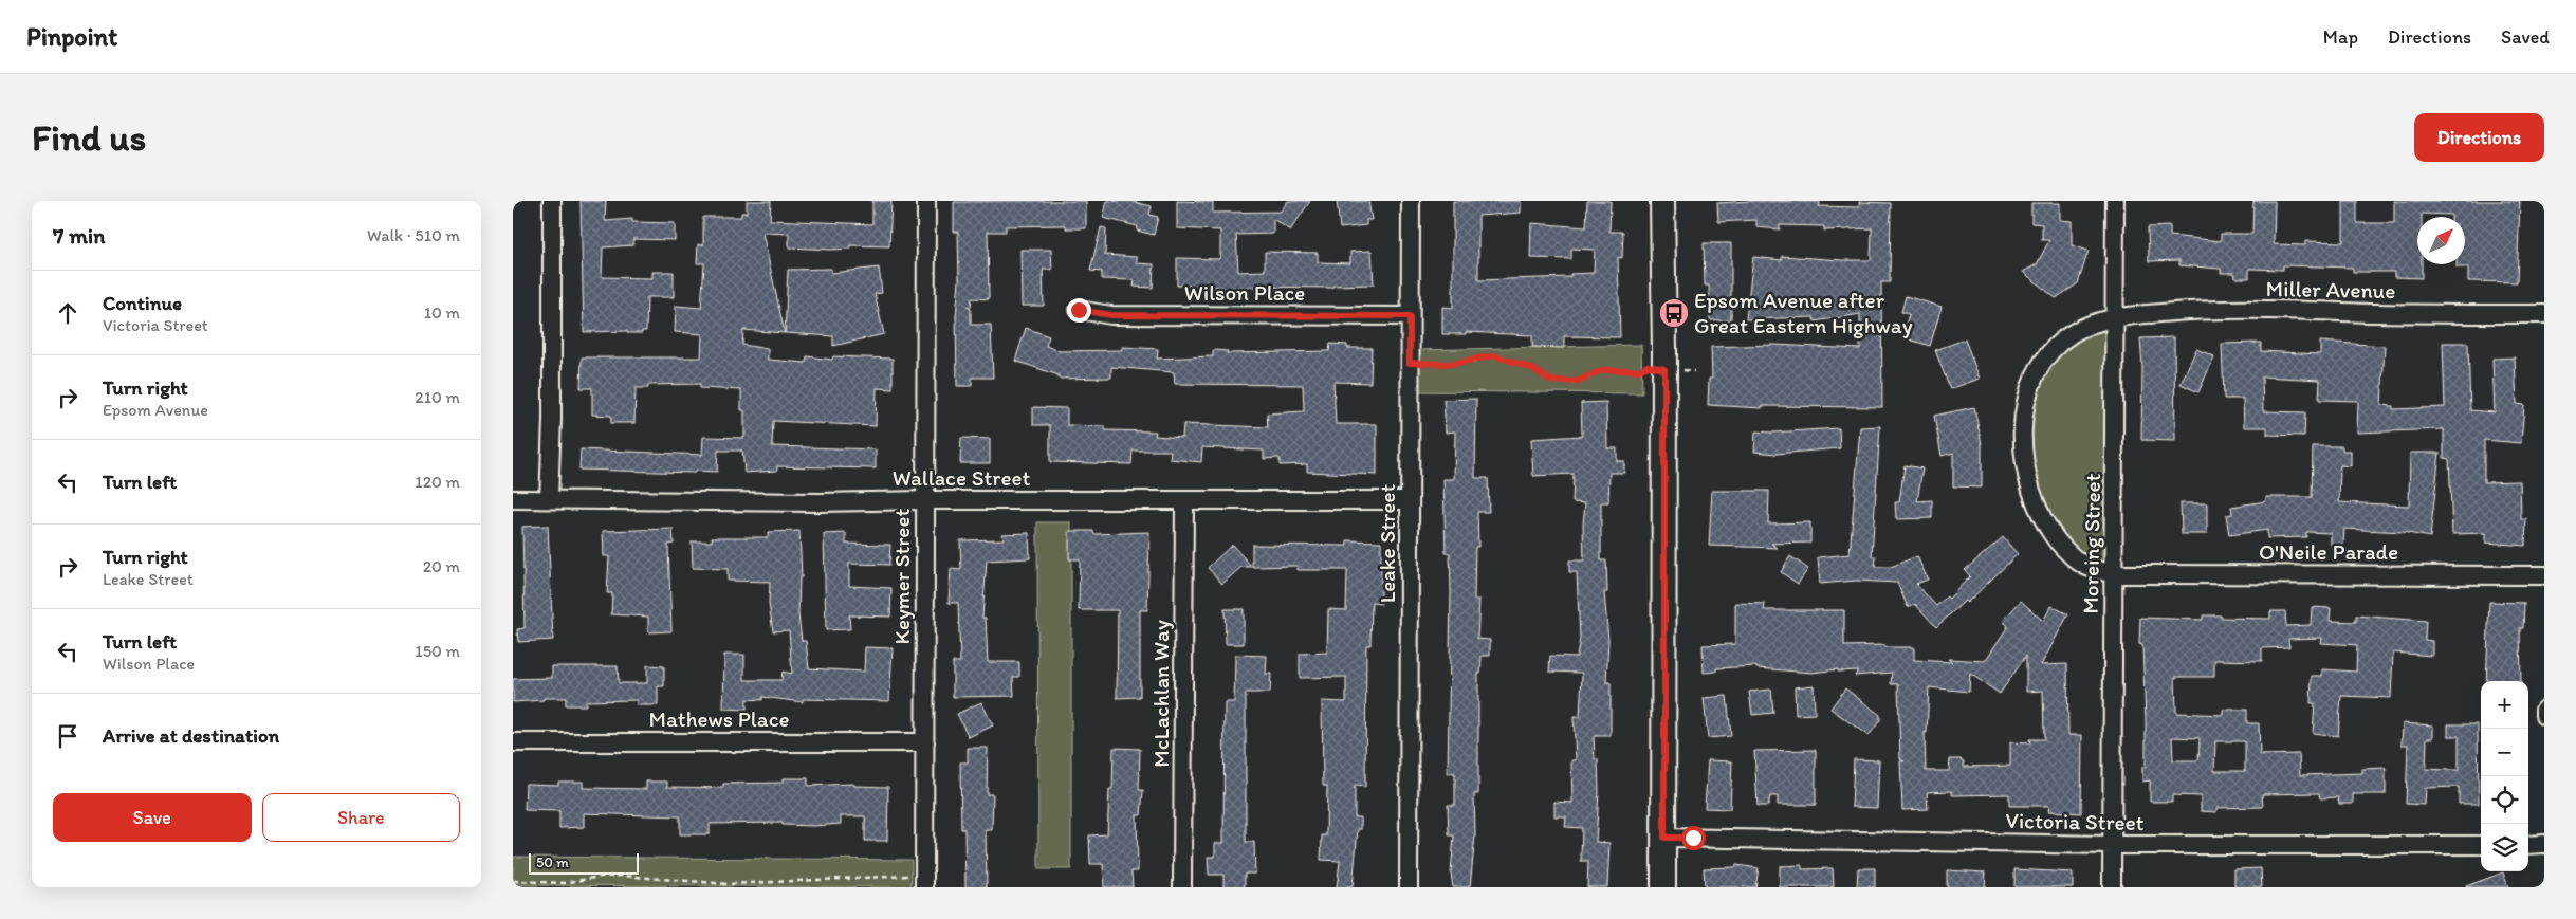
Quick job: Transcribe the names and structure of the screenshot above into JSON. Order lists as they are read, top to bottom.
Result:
{
  "streets": {
    "street": [
      "Miller Avenue",
      "Wilson Place",
      "Wallace Street",
      "Leake Street",
      "Moreing Street",
      "O'Neile Parade",
      "Keymer Street",
      "McLachlan Way",
      "Mathews Place",
      "Victoria Street"
    ]
  },
  "crossings": [
    ["Miller Avenue", "Moreing Street"],
    ["Miller Avenue", "O'Neile Parade"],
    ["Wilson Place", "Leake Street"],
    ["Wallace Street", "Leake Street"],
    ["Wallace Street", "Keymer Street"],
    ["Wallace Street", "McLachlan Way"],
    ["Moreing Street", "O'Neile Parade"],
    ["Moreing Street", "Victoria Street"],
    ["Keymer Street", "Mathews Place"]
  ],
  "places": {
    "bus stop": ["Epsom Avenue after Great Eastern Highway"]
  },
  "scale_bar": "50 m",
  "north": "top right",
  "page": {
    "header": "Pinpoint",
    "nav": ["Map", "Directions", "Saved"],
    "buttons": [
      "Directions",
      ["Save", "Share"]
    ],
    "title": "Find us",
    "heading": ["7 min", "Walk · 510 m"],
    "list": [
      ["Continue", "Victoria Street", "10 m"],
      ["Turn right", "Epsom Avenue", "210 m"],
      ["Turn left", "120 m"],
      ["Turn right", "Leake Street", "20 m"],
      ["Turn left", "Wilson Place", "150 m"],
      "Arrive at destination"
    ],
    "map_buttons": ["+", "−"],
    "scale": "50 m"
  }
}
